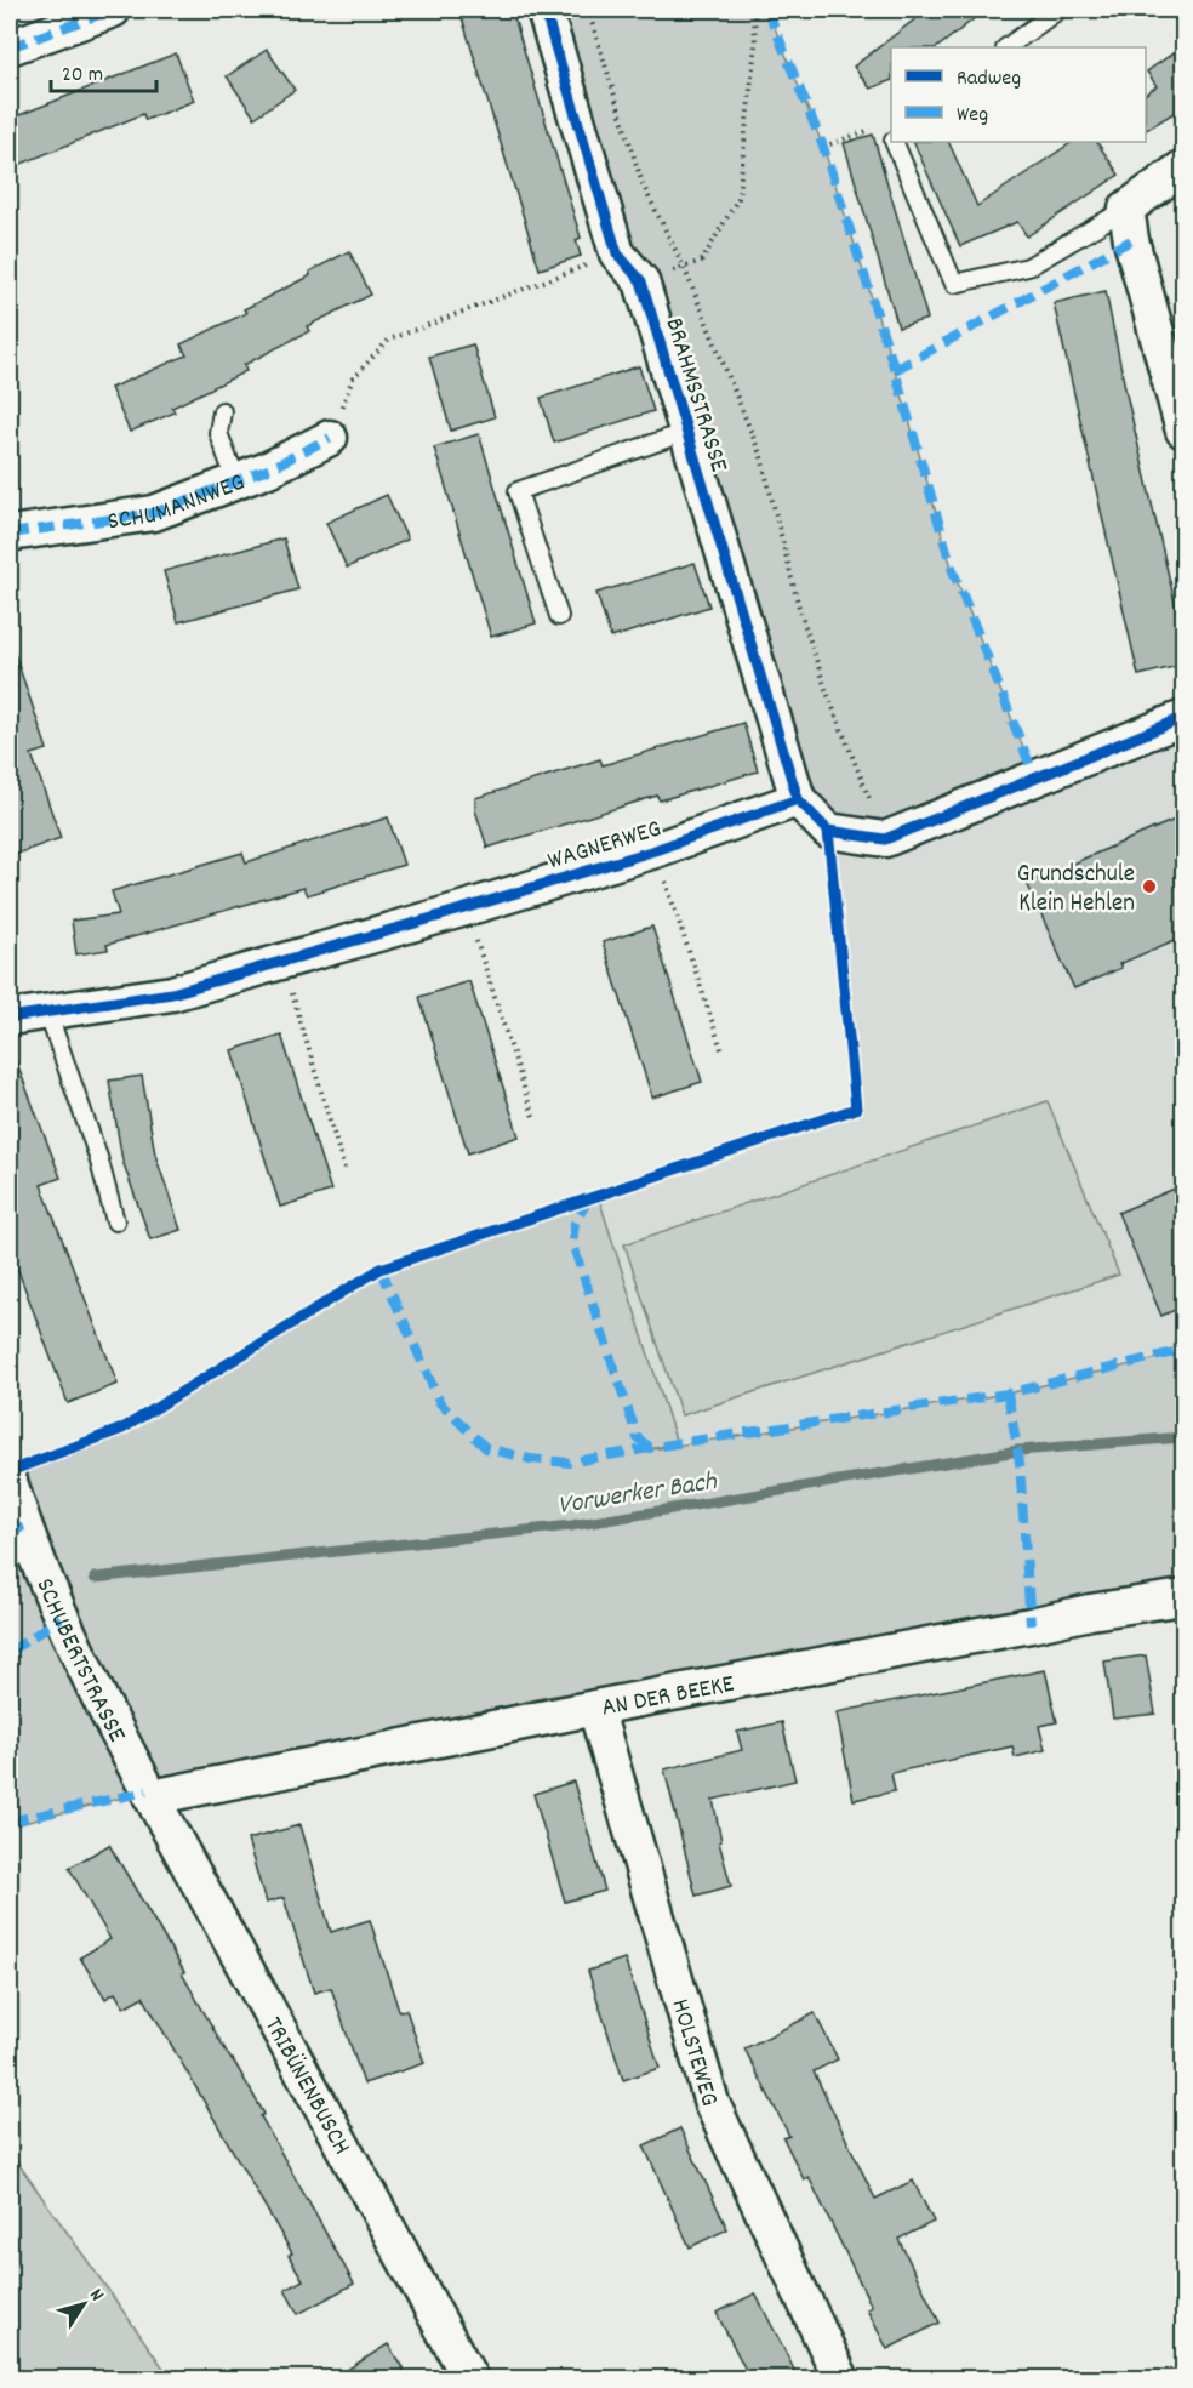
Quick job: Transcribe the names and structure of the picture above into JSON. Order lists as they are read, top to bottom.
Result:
{
  "streets": {
    "street": [
      "BRAHMSSTRASSE",
      "SCHUMANNWEG",
      "WAGNERWEG",
      "SCHUBERTSTRASSE",
      "AN DER BEEKE",
      "HOLSTEWEG",
      "TRIBÜNENBUSCH"
    ]
  },
  "crossings": [
    ["BRAHMSSTRASSE", "WAGNERWEG"],
    ["SCHUBERTSTRASSE", "AN DER BEEKE"],
    ["SCHUBERTSTRASSE", "TRIBÜNENBUSCH"],
    ["AN DER BEEKE", "HOLSTEWEG"],
    ["AN DER BEEKE", "TRIBÜNENBUSCH"]
  ],
  "water": ["Vorwerker Bach"],
  "places": ["Grundschule Klein Hehlen"],
  "legend": ["Radweg", "Weg"],
  "scale_bar": "20 m",
  "north": "top right"
}
